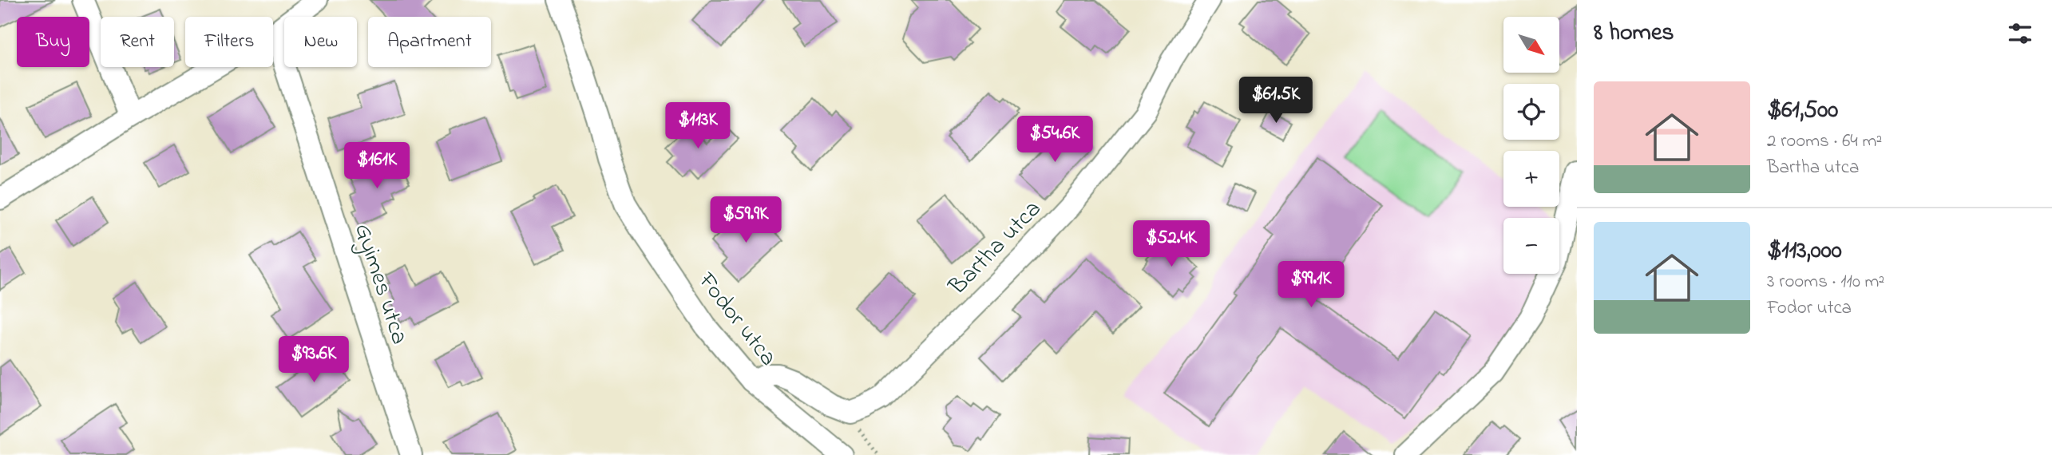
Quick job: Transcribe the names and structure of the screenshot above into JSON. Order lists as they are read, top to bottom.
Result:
{
  "streets": {
    "street": ["Bartha utca", "Gyimes utca", "Fodor utca"]
  },
  "north": "bottom right",
  "page": {
    "heading": "8 homes",
    "map_buttons": ["+", "−"],
    "chip": [
      "Buy",
      "Rent",
      "Filters",
      "New",
      "Apartment"
    ],
    "list": [
      {
        "name": "$61,500",
        "note": "2 rooms · 64 m² · Bartha utca"
      },
      {
        "name": "$113,000",
        "note": "3 rooms · 110 m² · Fodor utca"
      }
    ],
    "price": [
      "$61.5K",
      "$113K",
      "$54.6K",
      "$161K",
      "$59.9K",
      "$52.4K",
      "$99.1K",
      "$93.6K"
    ]
  }
}
